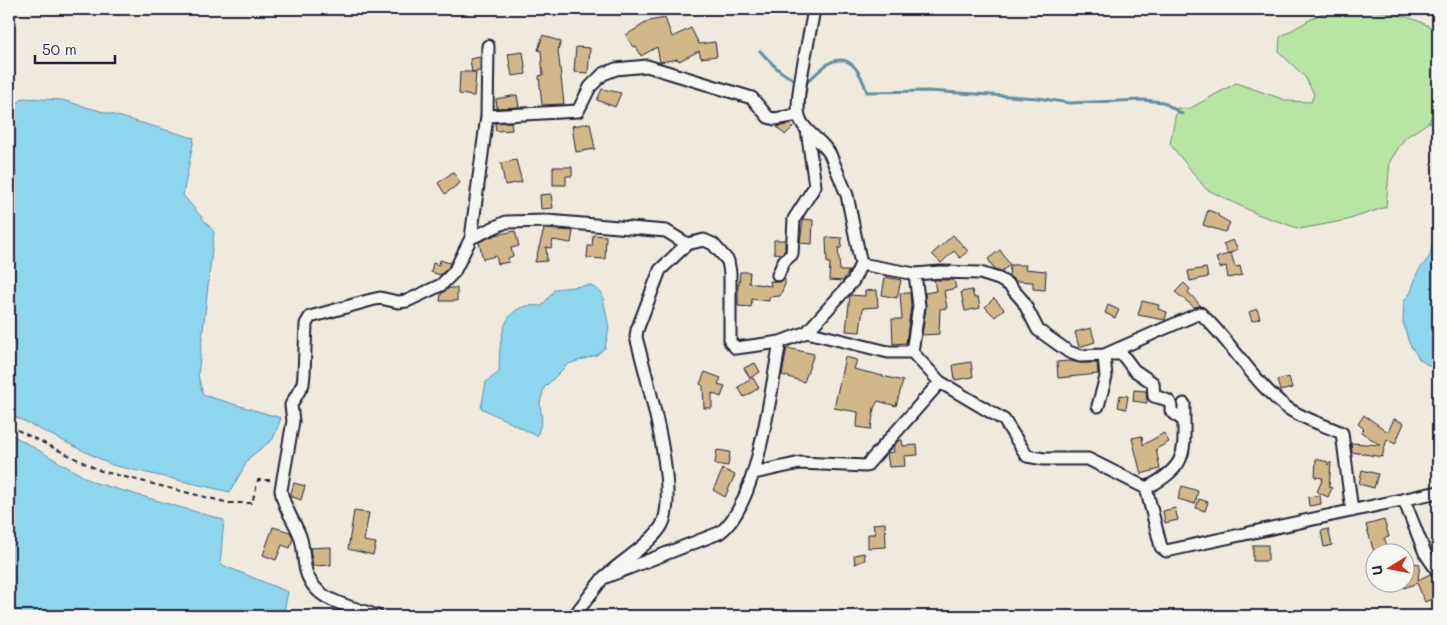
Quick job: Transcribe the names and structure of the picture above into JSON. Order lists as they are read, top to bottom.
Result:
{
  "scale_bar": "50 m",
  "north": "left"
}
